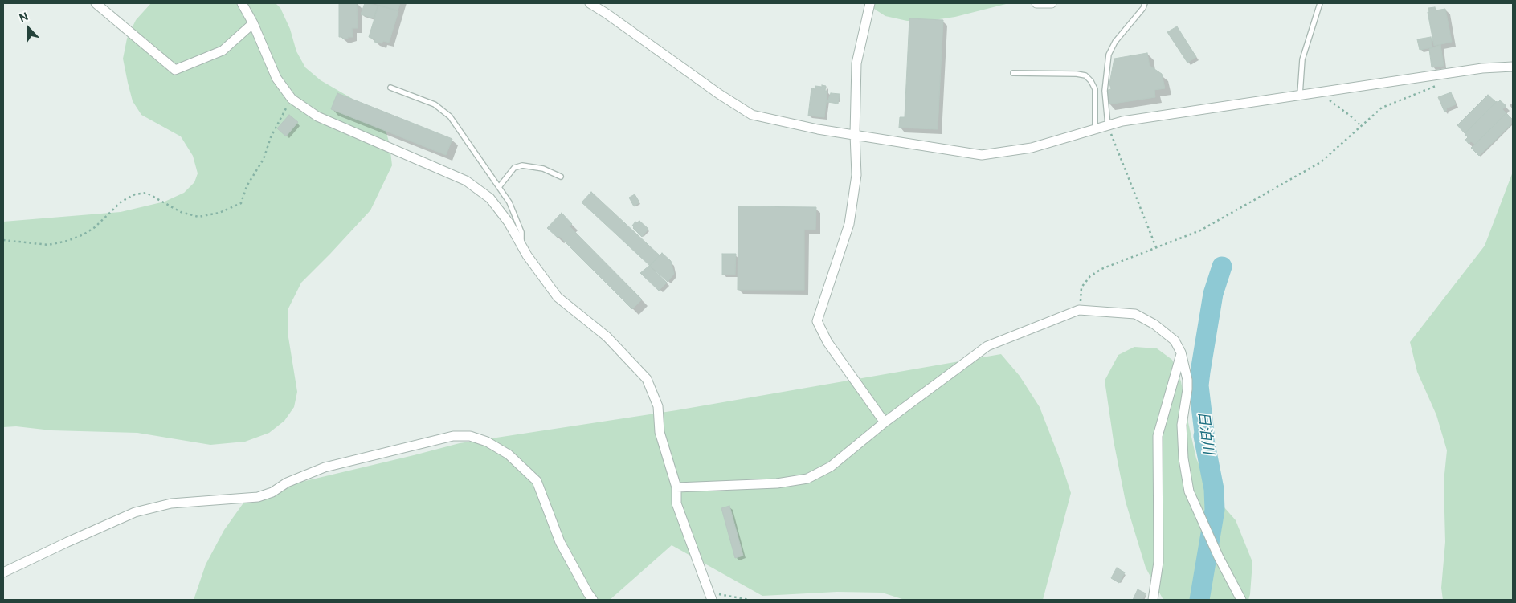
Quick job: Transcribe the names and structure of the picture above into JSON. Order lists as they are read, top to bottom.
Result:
{
  "water": ["日泊川"],
  "north": "top"
}
